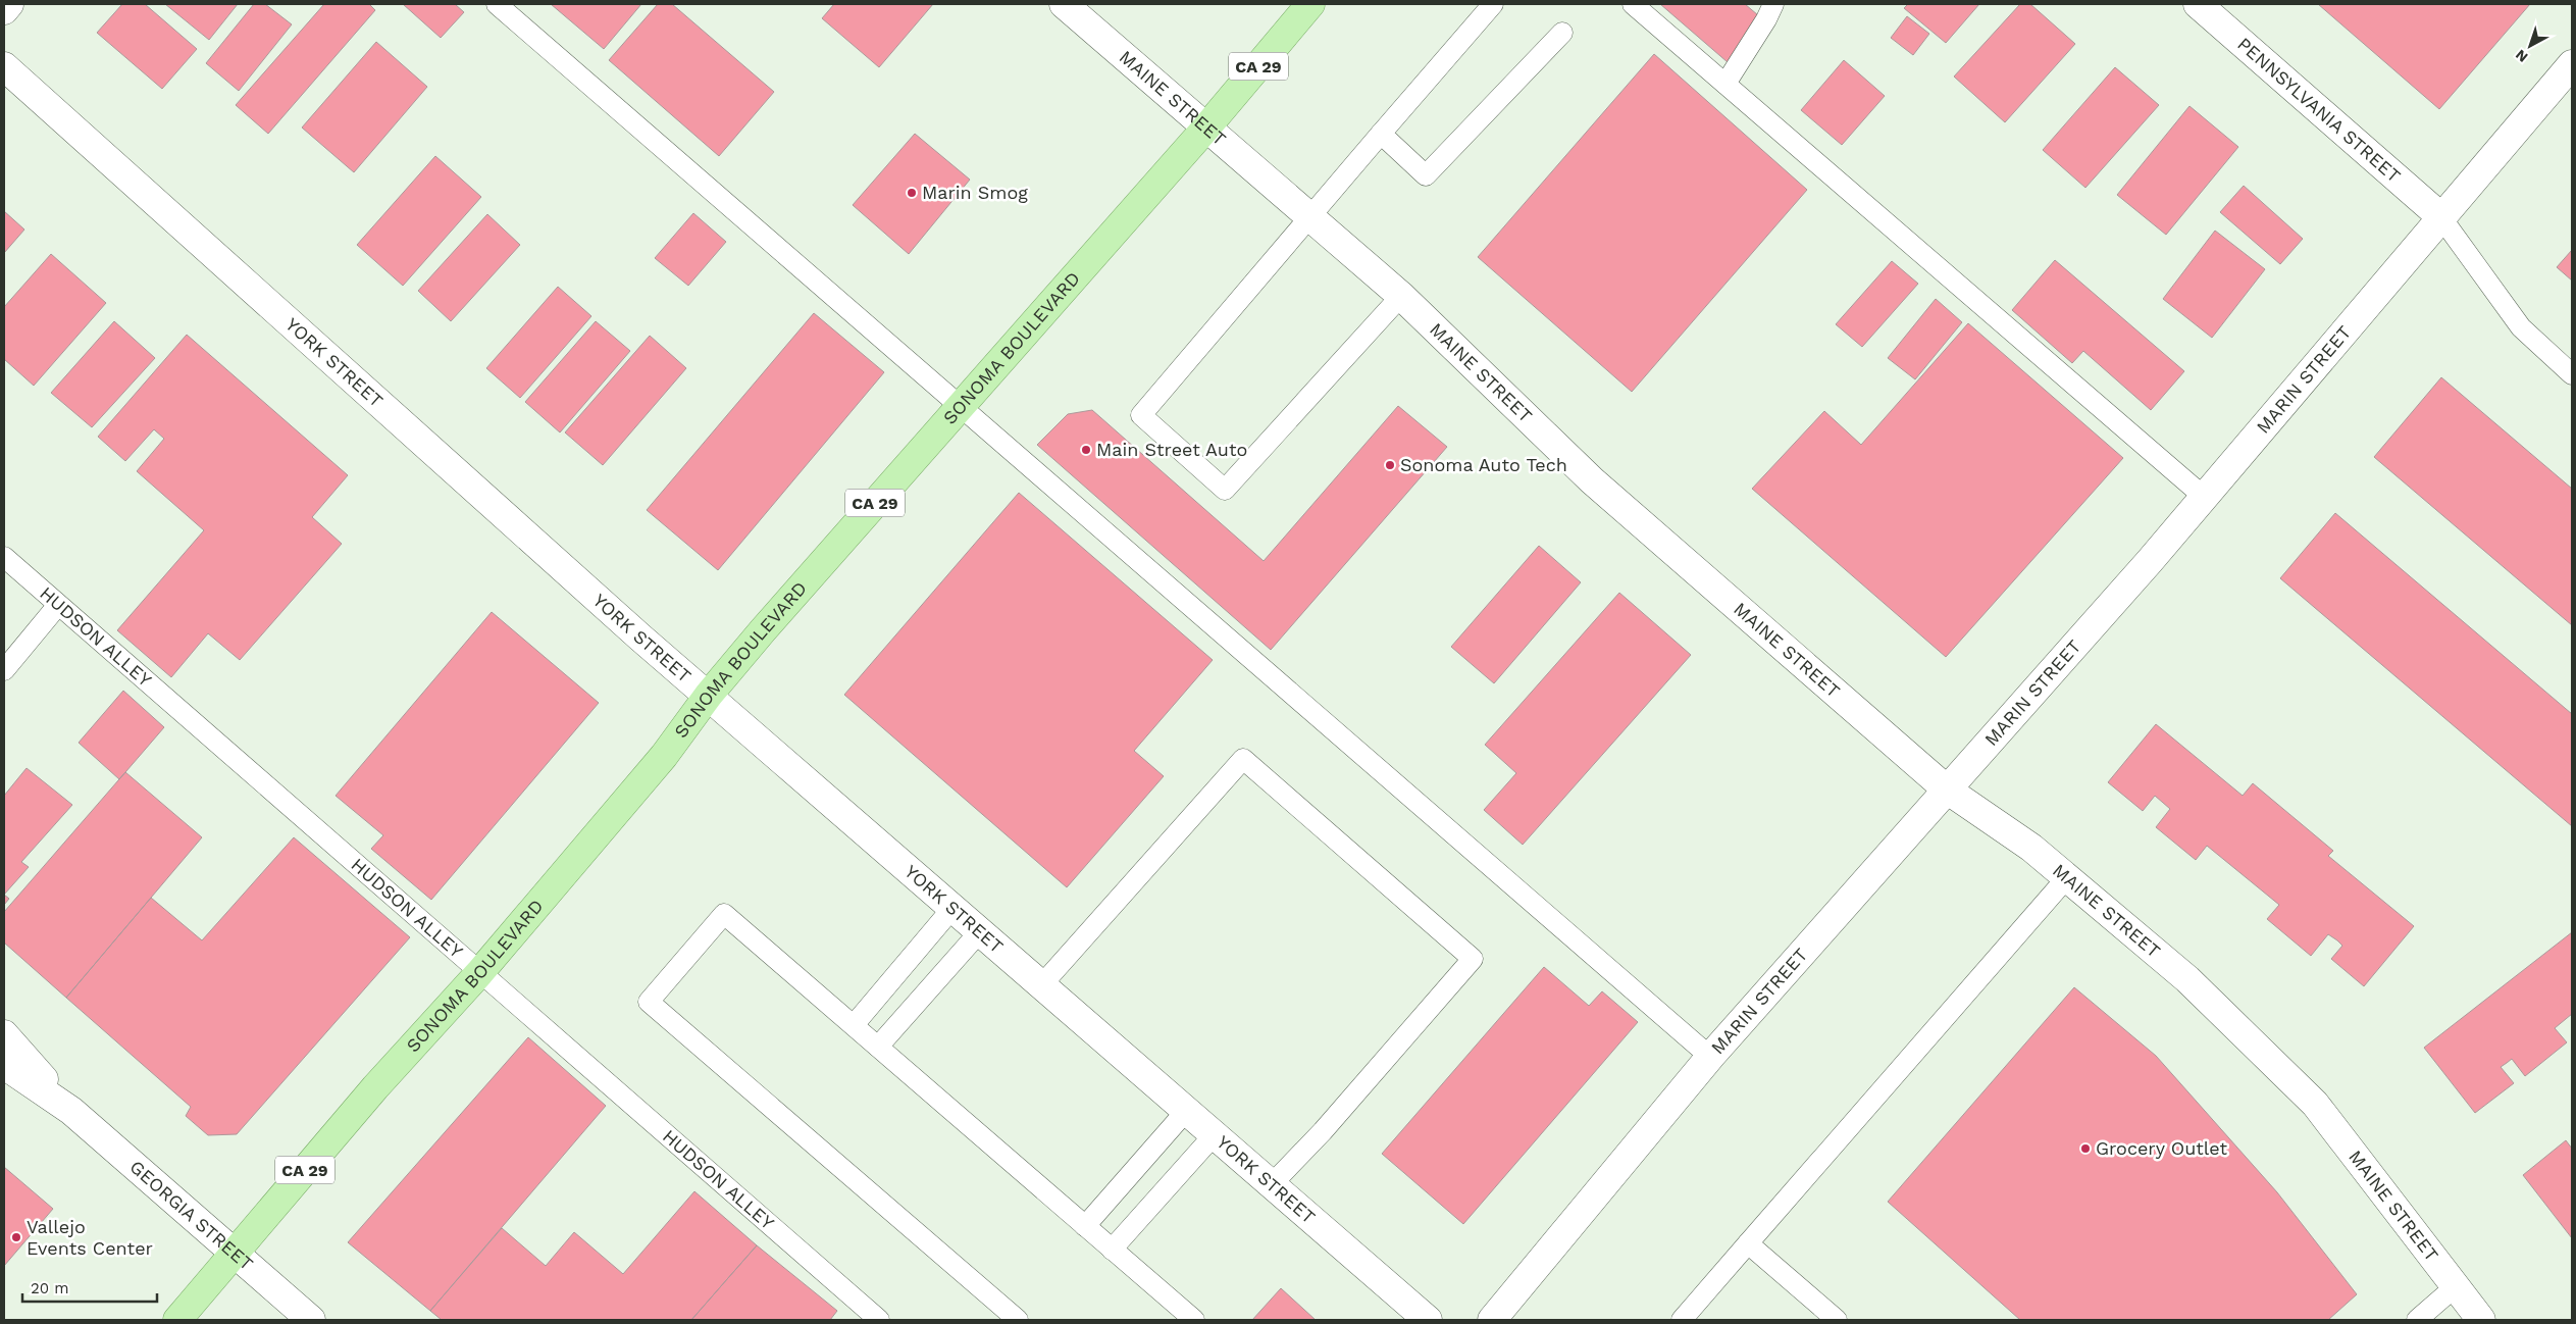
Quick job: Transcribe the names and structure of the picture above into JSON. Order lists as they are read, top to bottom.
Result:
{
  "streets": {
    "main road": ["CA 29", "SONOMA BOULEVARD"],
    "street": [
      "MAINE STREET",
      "PENNSYLVANIA STREET",
      "YORK STREET",
      "MARIN STREET",
      "GEORGIA STREET"
    ],
    "lane": ["HUDSON ALLEY"]
  },
  "crossings": [
    ["MAINE STREET", "SONOMA BOULEVARD"],
    ["MAINE STREET", "MARIN STREET"],
    ["PENNSYLVANIA STREET", "MARIN STREET"],
    ["SONOMA BOULEVARD", "YORK STREET"],
    ["SONOMA BOULEVARD", "HUDSON ALLEY"],
    ["SONOMA BOULEVARD", "GEORGIA STREET"]
  ],
  "places": [
    "Marin Smog",
    "Main Street Auto",
    "Sonoma Auto Tech",
    "Grocery Outlet",
    "Vallejo Events Center"
  ],
  "scale_bar": "20 m",
  "north": "bottom left"
}
